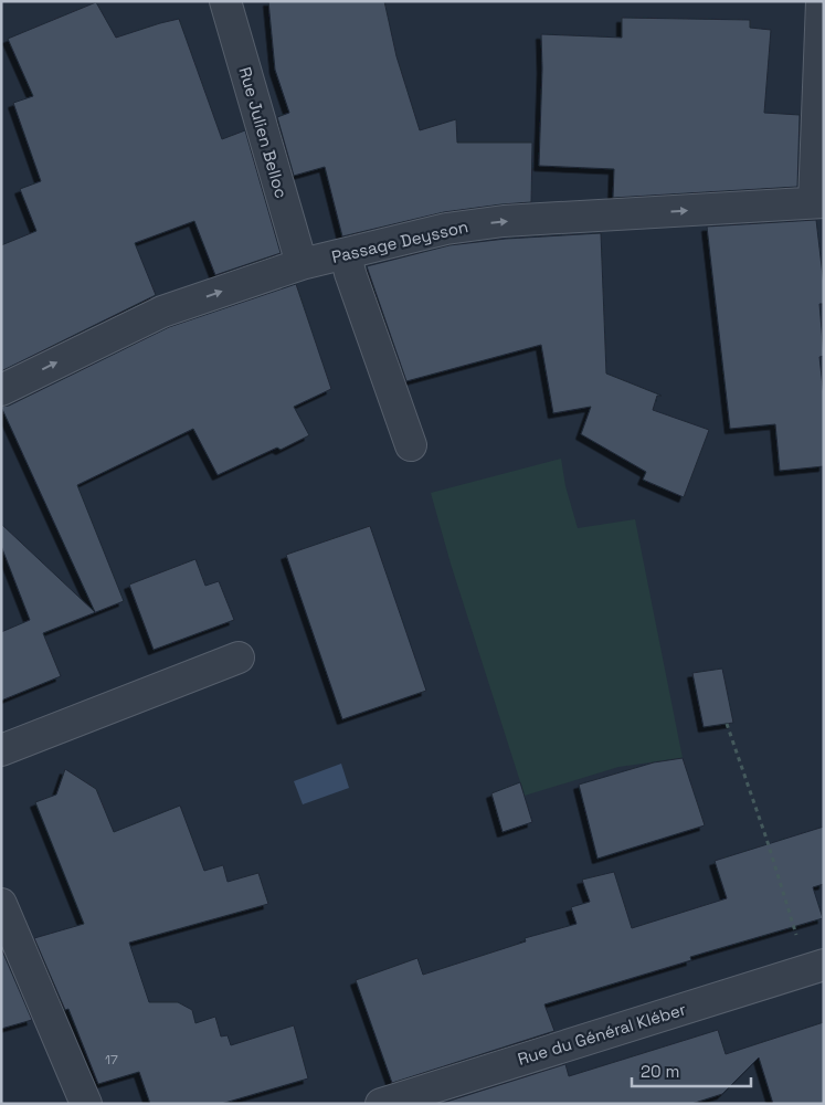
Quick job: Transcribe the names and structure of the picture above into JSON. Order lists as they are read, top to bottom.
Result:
{
  "streets": {
    "street": ["Rue Julien Belloc", "Passage Deysson", "Rue du Général Kléber"]
  },
  "crossings": [
    ["Rue Julien Belloc", "Passage Deysson"]
  ],
  "one_way": ["Passage Deysson"],
  "house_numbers": ["17"],
  "scale_bar": "20 m"
}
